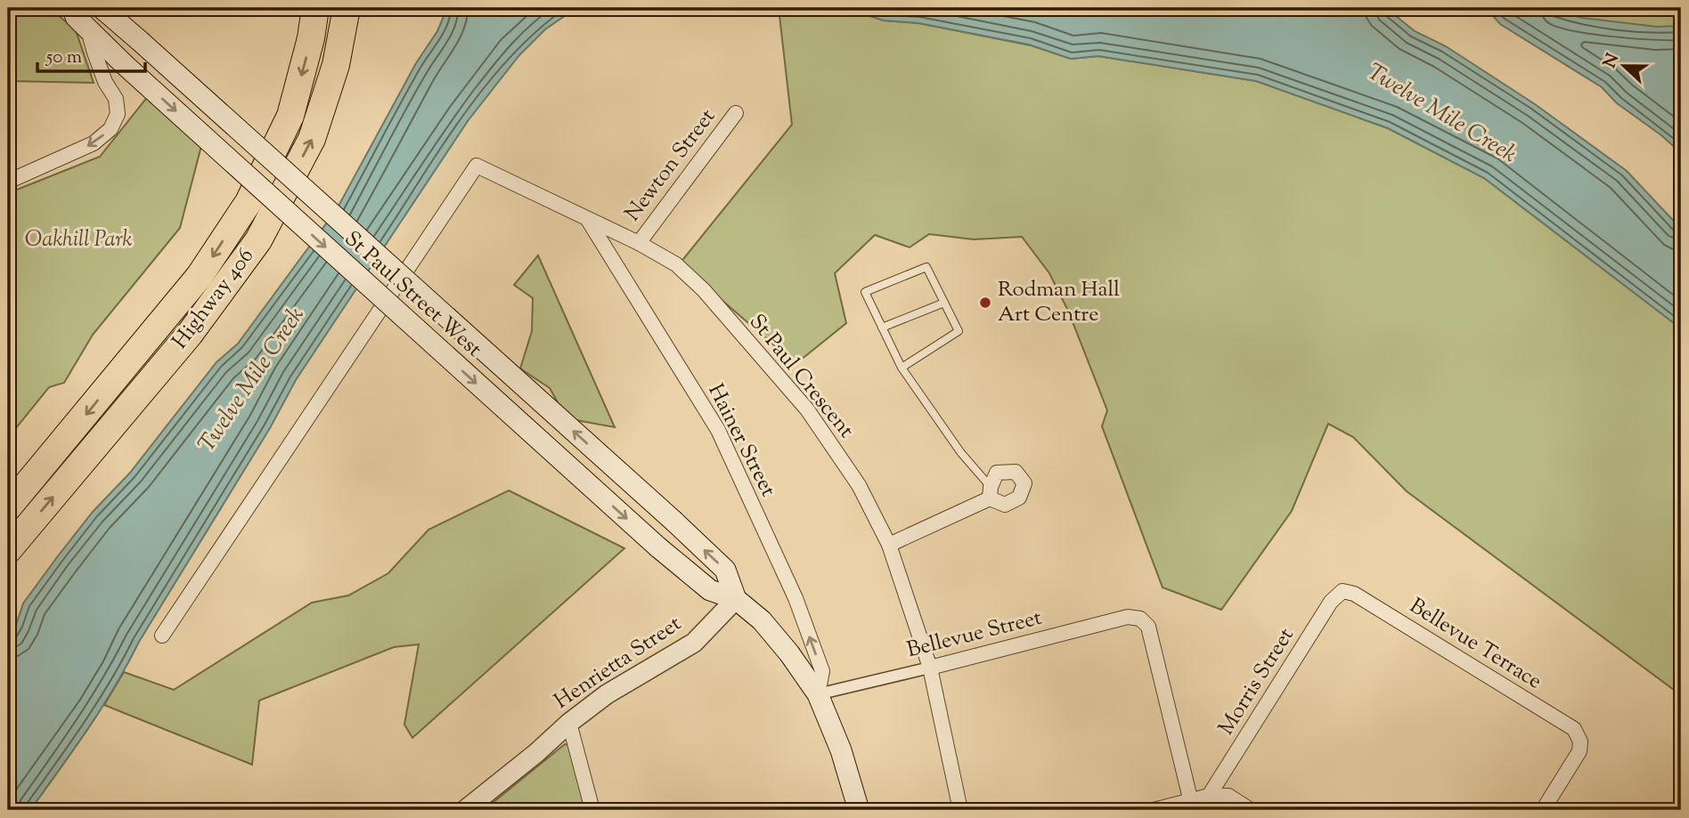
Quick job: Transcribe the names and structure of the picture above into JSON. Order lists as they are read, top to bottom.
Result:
{
  "streets": {
    "highway": ["Highway 406"],
    "main road": ["St Paul Street West"],
    "street": [
      "Newton Street",
      "St Paul Crescent",
      "Hainer Street",
      "Bellevue Street",
      "Bellevue Terrace",
      "Henrietta Street",
      "Morris Street"
    ]
  },
  "crossings": [
    ["Newton Street", "St Paul Crescent"],
    ["St Paul Street West", "Hainer Street"],
    ["St Paul Street West", "Bellevue Street"],
    ["St Paul Street West", "Henrietta Street"],
    ["St Paul Crescent", "Hainer Street"],
    ["St Paul Crescent", "Bellevue Street"],
    ["Hainer Street", "Bellevue Street"],
    ["Bellevue Terrace", "Morris Street"]
  ],
  "one_way": ["Hainer Street"],
  "water": ["Twelve Mile Creek"],
  "parks": ["Oakhill Park"],
  "places": ["Rodman Hall Art Centre"],
  "scale_bar": "50 m",
  "north": "left"
}
